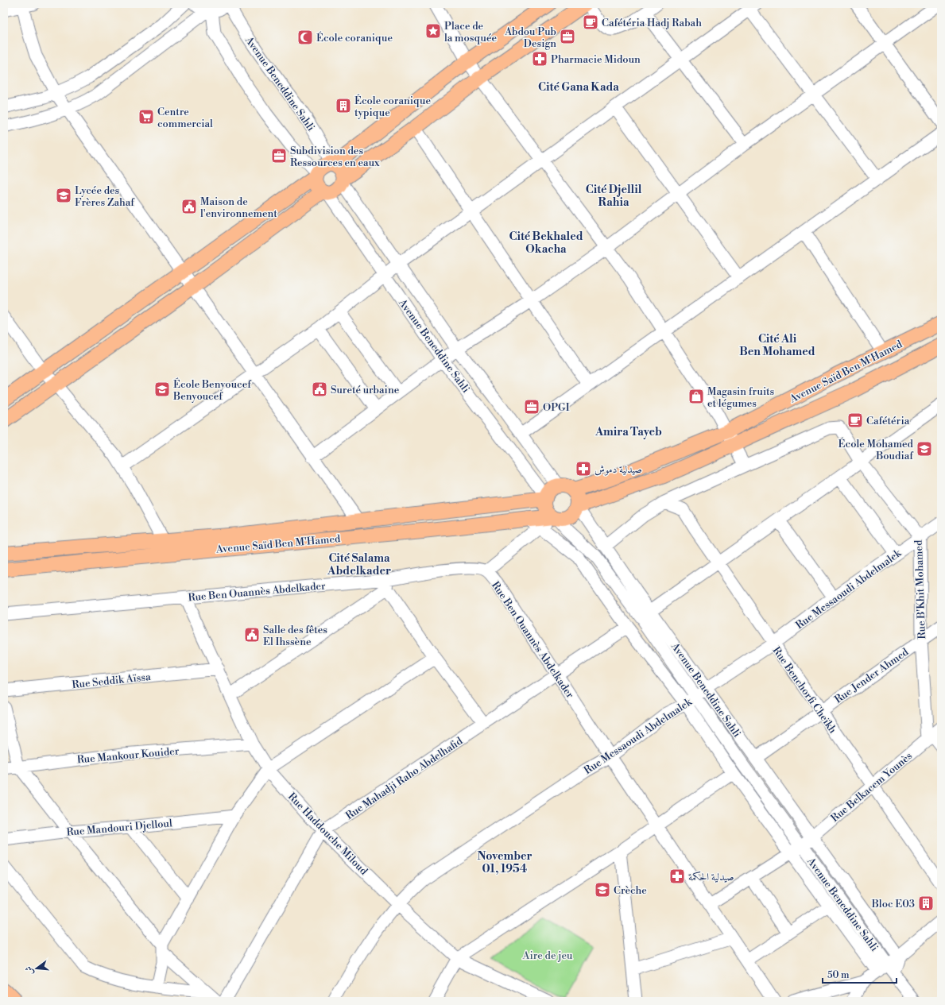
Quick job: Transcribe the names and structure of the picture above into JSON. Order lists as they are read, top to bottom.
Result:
{
  "streets": {
    "main road": ["Avenue Saïd Ben M'Hamed"],
    "street": [
      "Avenue Beneddine Sahli",
      "Rue Messaoudi Abdelmalek",
      "Rue B'Khit Mohamed",
      "Rue Ben Ouannès Abdelkader",
      "Rue Jender Ahmed",
      "Rue Seddik Aïssa",
      "Rue Benchorfi Cheïkh",
      "Rue Mankour Kouider",
      "Rue Mahadji Raho Abdelhafid",
      "Rue Belkacem Younès",
      "Rue Mandouri Djelloul",
      "Rue Haddouche Miloud"
    ]
  },
  "crossings": [
    ["Avenue Beneddine Sahli", "Avenue Saïd Ben M'Hamed"],
    ["Avenue Beneddine Sahli", "Rue Messaoudi Abdelmalek"],
    ["Avenue Beneddine Sahli", "Rue Jender Ahmed"],
    ["Avenue Beneddine Sahli", "Rue Mahadji Raho Abdelhafid"],
    ["Avenue Beneddine Sahli", "Rue Belkacem Younès"],
    ["Rue Messaoudi Abdelmalek", "Rue B'Khit Mohamed"],
    ["Rue Messaoudi Abdelmalek", "Rue Ben Ouannès Abdelkader"],
    ["Rue Messaoudi Abdelmalek", "Rue Benchorfi Cheïkh"],
    ["Rue Messaoudi Abdelmalek", "Rue Haddouche Miloud"],
    ["Rue B'Khit Mohamed", "Rue Jender Ahmed"],
    ["Rue B'Khit Mohamed", "Rue Belkacem Younès"],
    ["Rue Ben Ouannès Abdelkader", "Rue Mahadji Raho Abdelhafid"],
    ["Rue Ben Ouannès Abdelkader", "Rue Belkacem Younès"],
    ["Rue Ben Ouannès Abdelkader", "Rue Haddouche Miloud"],
    ["Rue Jender Ahmed", "Rue Benchorfi Cheïkh"],
    ["Rue Seddik Aïssa", "Rue Haddouche Miloud"],
    ["Rue Benchorfi Cheïkh", "Rue Belkacem Younès"],
    ["Rue Mankour Kouider", "Rue Haddouche Miloud"],
    ["Rue Mahadji Raho Abdelhafid", "Rue Haddouche Miloud"]
  ],
  "districts": [
    "Cité Gana Kada",
    "Cité Djellil Rahia",
    "Cité Bekhaled Okacha",
    "Cité Ali Ben Mohamed",
    "Amira Tayeb",
    "Cité Salama Abdelkader",
    "November 01, 1954"
  ],
  "parks": ["Aire de jeu"],
  "places": {
    "cafe": ["Cafétéria Hadj Rabah", "Cafétéria"],
    "place": ["Place de la mosquée"],
    "office": ["Abdou Pub Design", "Subdivision des Ressources en eaux", "OPGI"],
    "mosque": ["École coranique"],
    "pharmacy": ["Pharmacie Midoun", "صيدلية دموش", "صيدلية الحكمة"],
    "building": ["École coranique typique", "Bloc E03"],
    "supermarket": ["Centre commercial"],
    "school or university": [
      "Lycée des Frères Zahaf",
      "École Benyoucef Benyoucef",
      "École Mohamed Boudiaf",
      "Crèche"
    ],
    "public building": ["Maison de l'environnement", "Sureté urbaine", "Salle des fêtes El Ihssène"],
    "shop": ["Magasin fruits et légumes"]
  },
  "scale_bar": "50 m",
  "north": "left"
}
